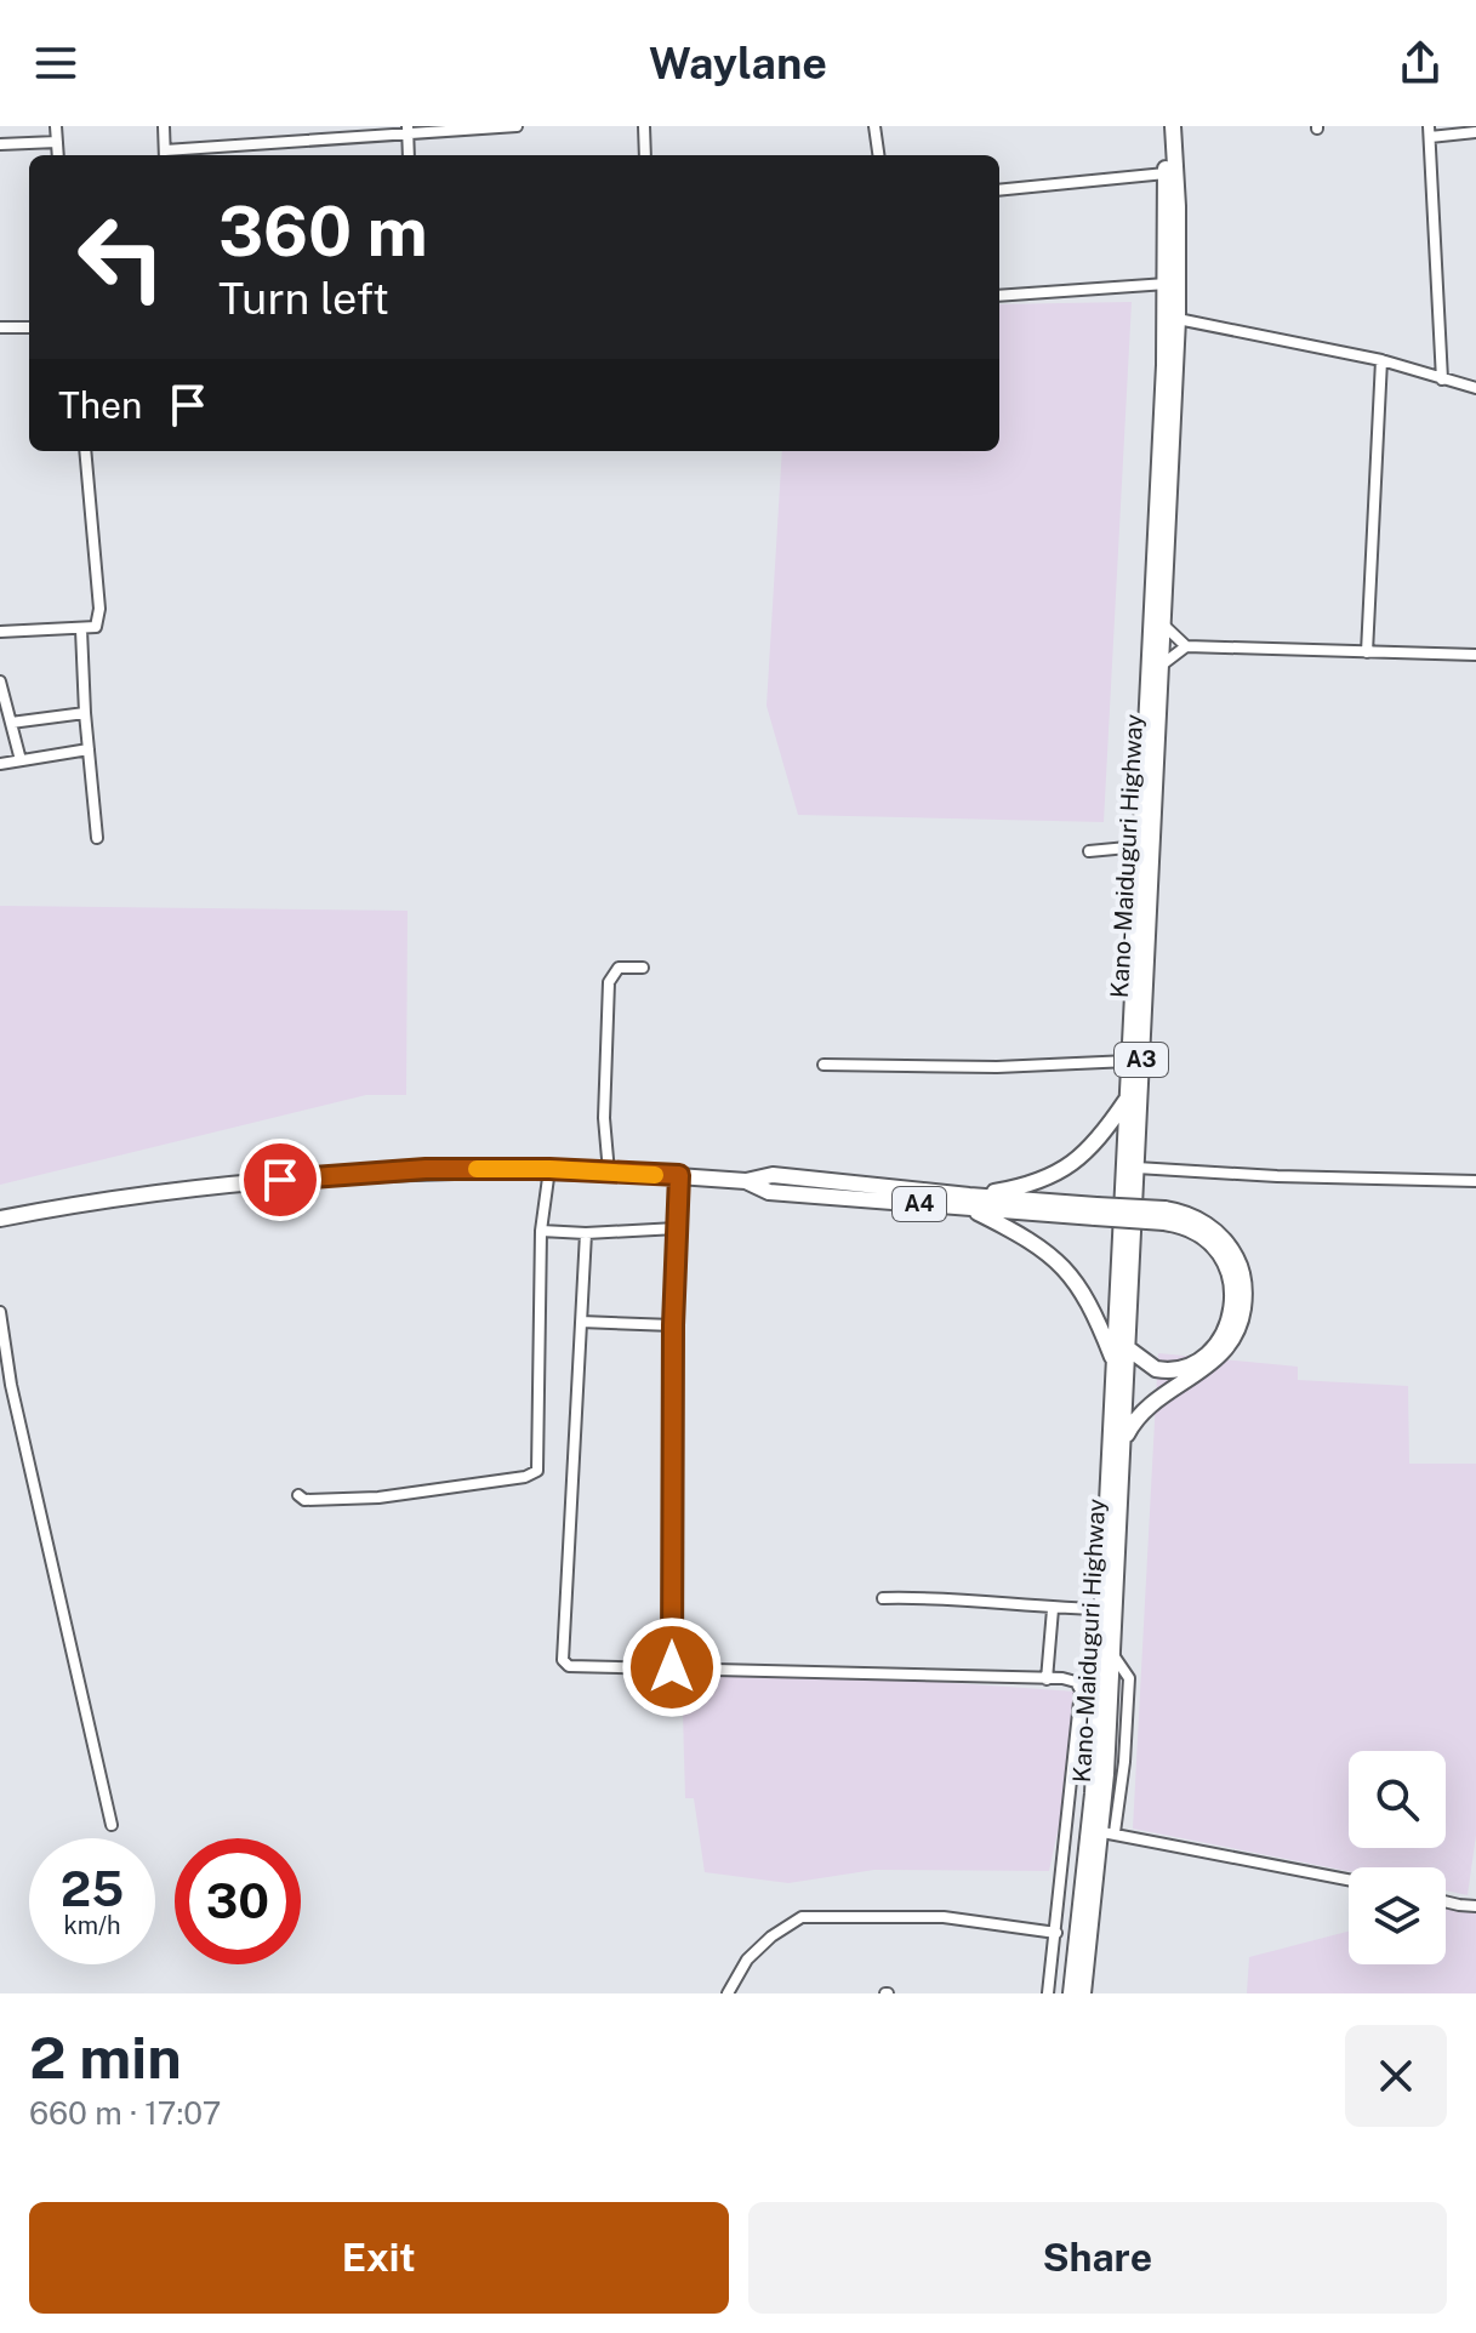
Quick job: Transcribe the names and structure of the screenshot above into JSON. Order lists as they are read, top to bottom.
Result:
{
  "streets": {
    "highway": ["Kano-Maiduguri Highway", "A3", "A4"]
  },
  "crossings": [
    ["Kano-Maiduguri Highway", "A4"]
  ],
  "page": {
    "header": "Waylane",
    "turn": ["360 m", "Turn left"],
    "then": "Then",
    "speed": "25 km/h",
    "limit": "30",
    "heading": ["2 min", "660 m · 17:07"],
    "buttons": ["Exit", "Share"]
  }
}
